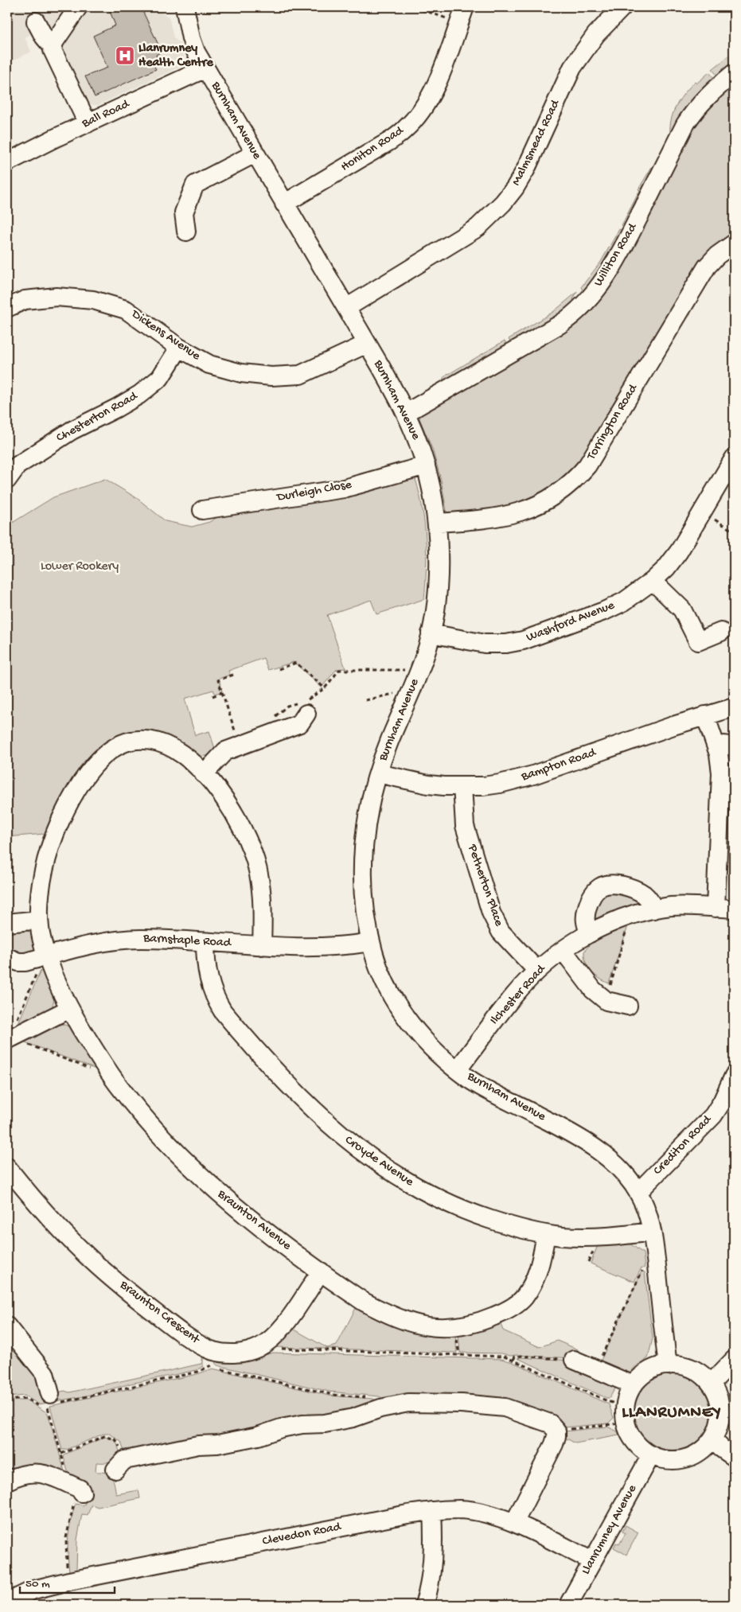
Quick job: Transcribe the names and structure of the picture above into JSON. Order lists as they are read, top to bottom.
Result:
{
  "streets": {
    "street": [
      "Ball Road",
      "Burnham Avenue",
      "Malmsmead Road",
      "Honiton Road",
      "Williton Road",
      "Dickens Avenue",
      "Chesterton Road",
      "Torrington Road",
      "Durleigh Close",
      "Washford Avenue",
      "Bampton Road",
      "Petherton Place",
      "Barnstaple Road",
      "Ilchester Road",
      "Crediton Road",
      "Croyde Avenue",
      "Braunton Avenue",
      "Braunton Crescent",
      "Llanrumney Avenue",
      "Clevedon Road"
    ]
  },
  "crossings": [
    ["Ball Road", "Burnham Avenue"],
    ["Burnham Avenue", "Malmsmead Road"],
    ["Burnham Avenue", "Honiton Road"],
    ["Burnham Avenue", "Williton Road"],
    ["Burnham Avenue", "Dickens Avenue"],
    ["Burnham Avenue", "Torrington Road"],
    ["Burnham Avenue", "Durleigh Close"],
    ["Burnham Avenue", "Washford Avenue"],
    ["Burnham Avenue", "Bampton Road"],
    ["Burnham Avenue", "Barnstaple Road"],
    ["Burnham Avenue", "Ilchester Road"],
    ["Burnham Avenue", "Crediton Road"],
    ["Burnham Avenue", "Croyde Avenue"],
    ["Burnham Avenue", "Llanrumney Avenue"],
    ["Dickens Avenue", "Chesterton Road"],
    ["Bampton Road", "Petherton Place"],
    ["Petherton Place", "Ilchester Road"],
    ["Barnstaple Road", "Croyde Avenue"],
    ["Barnstaple Road", "Braunton Avenue"],
    ["Croyde Avenue", "Braunton Avenue"],
    ["Braunton Avenue", "Braunton Crescent"],
    ["Llanrumney Avenue", "Clevedon Road"]
  ],
  "districts": ["LLANRUMNEY"],
  "parks": ["Lower Rookery"],
  "places": {
    "hospital": ["Llanrumney Health Centre"]
  },
  "scale_bar": "50 m"
}
